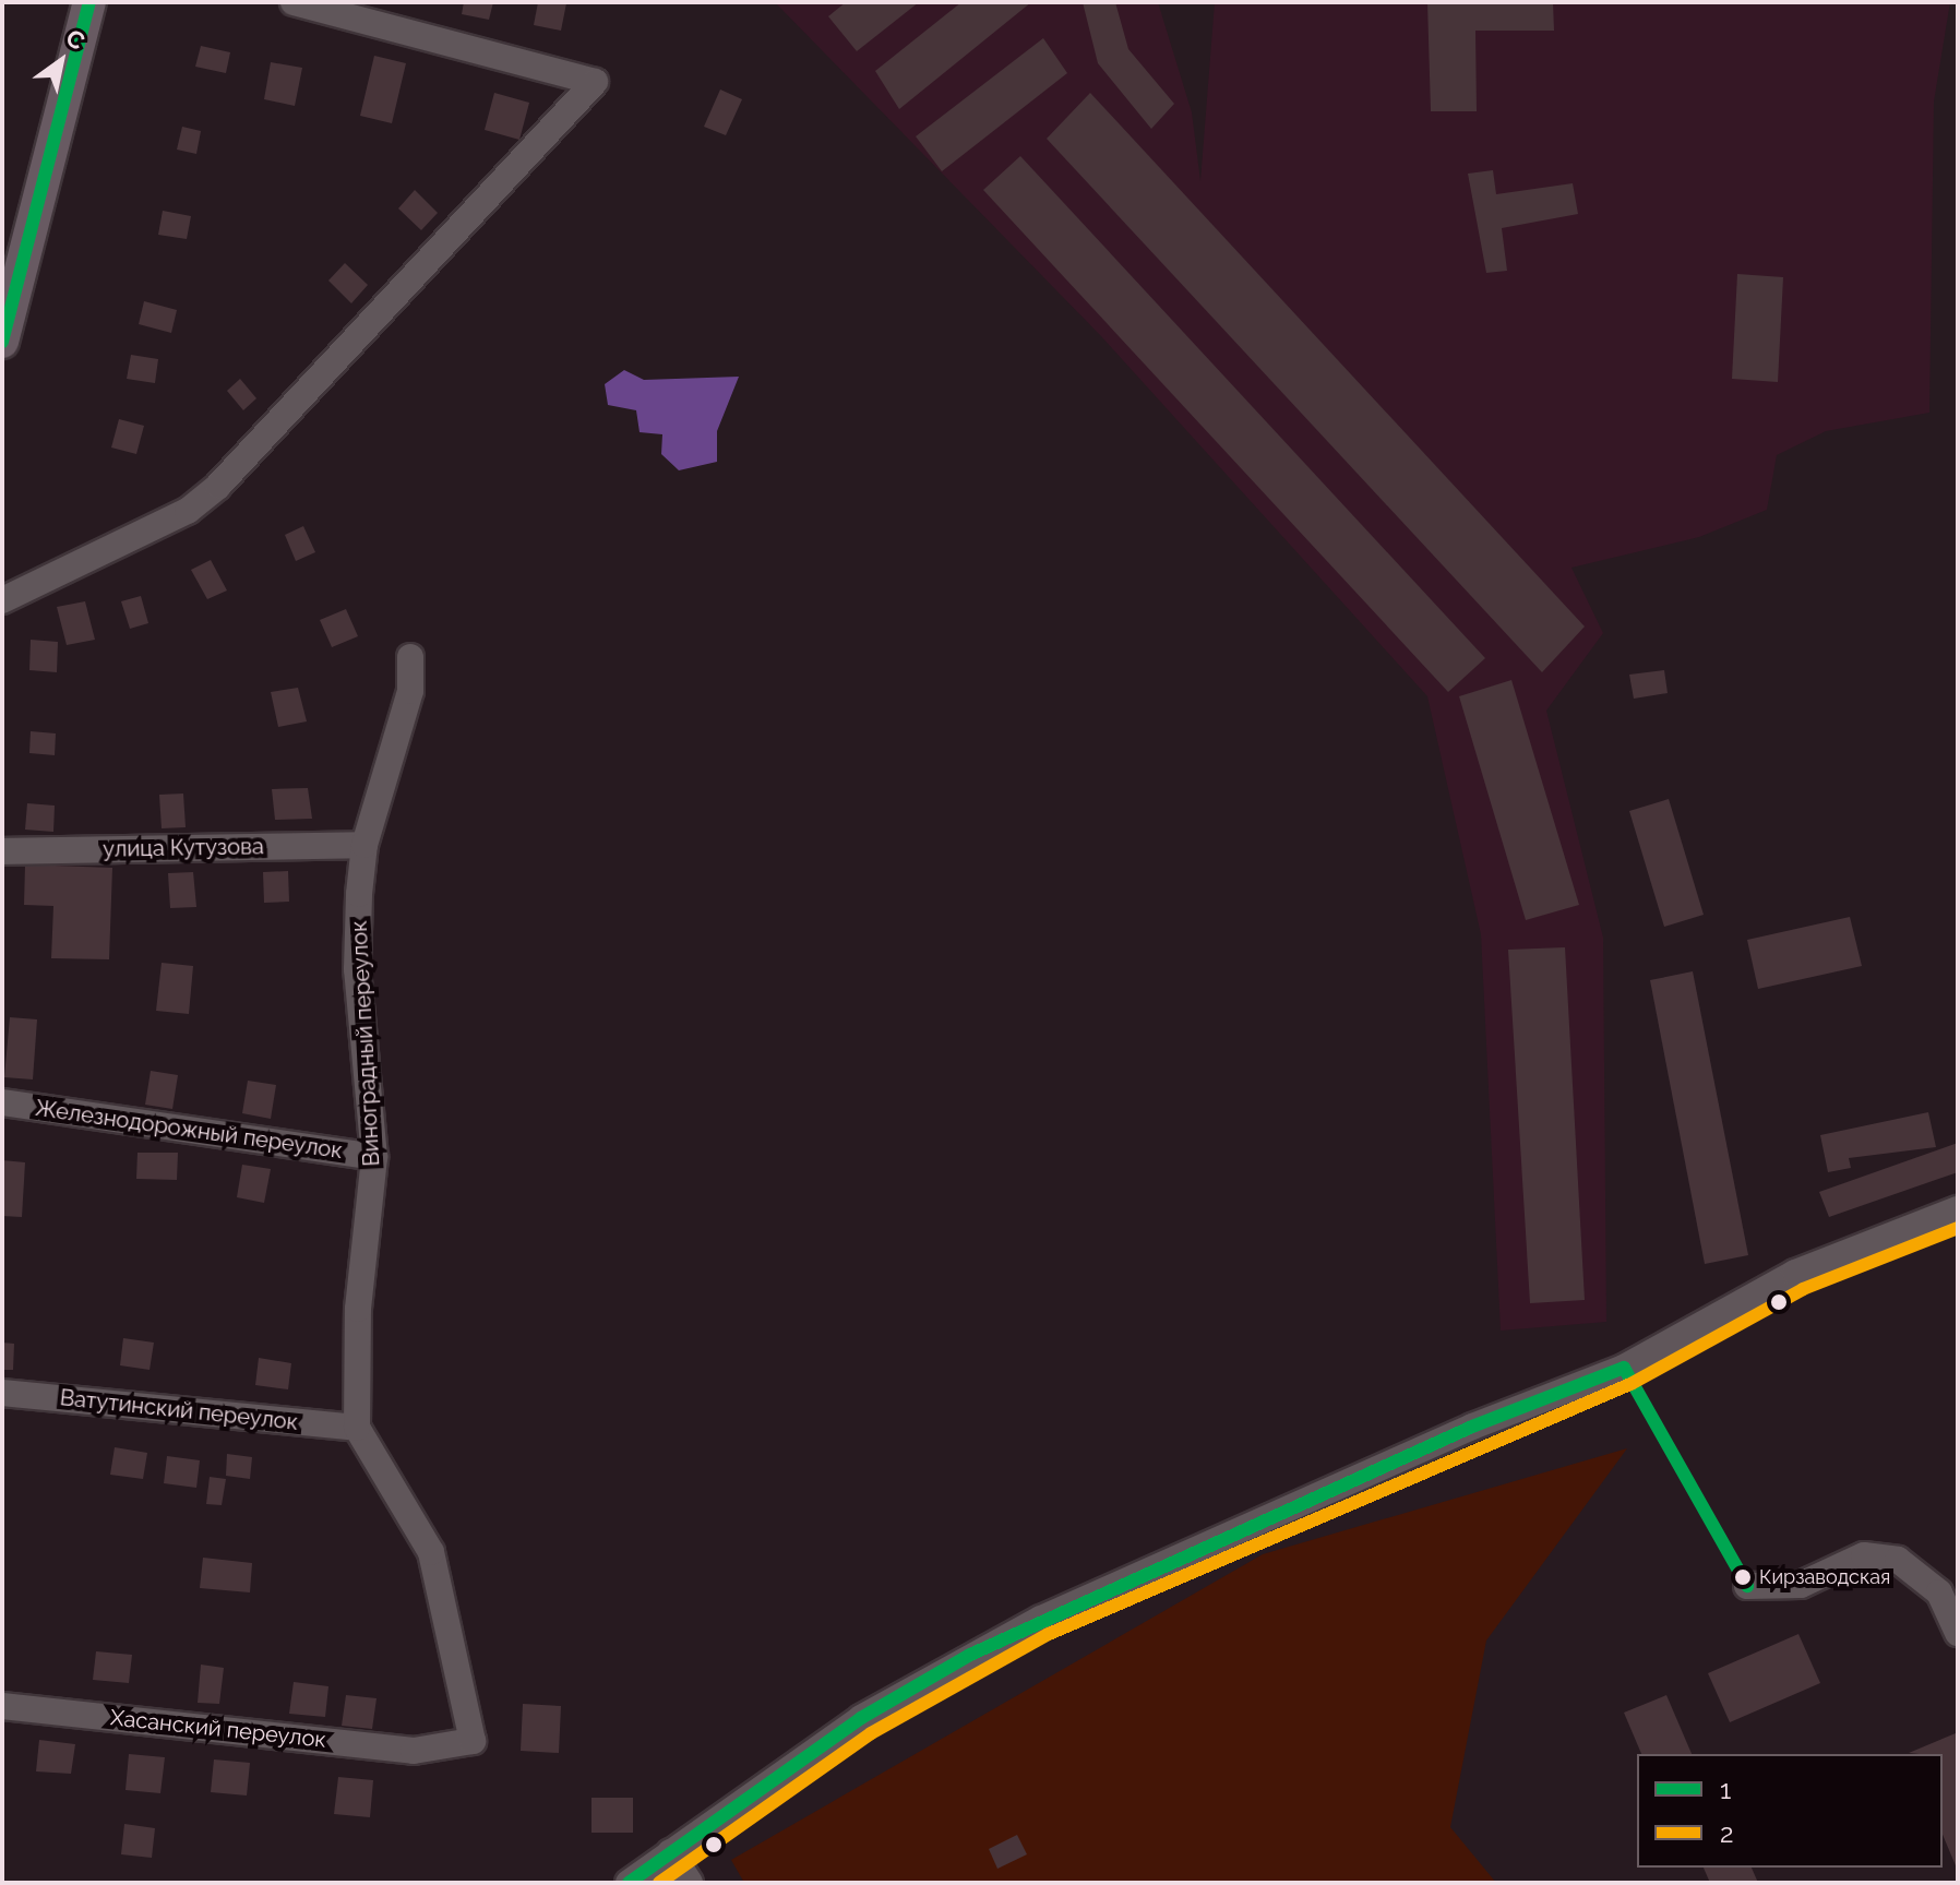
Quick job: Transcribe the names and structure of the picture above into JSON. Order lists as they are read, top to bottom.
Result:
{
  "streets": {
    "street": [
      "улица Кутузова",
      "Виноградный переулок",
      "Железнодорожный переулок",
      "Ватутинский переулок",
      "Хасанский переулок"
    ]
  },
  "crossings": [
    ["улица Кутузова", "Виноградный переулок"],
    ["Виноградный переулок", "Железнодорожный переулок"],
    ["Виноградный переулок", "Ватутинский переулок"],
    ["Виноградный переулок", "Хасанский переулок"],
    ["Ватутинский переулок", "Хасанский переулок"]
  ],
  "places": ["Кирзаводская"],
  "lines": ["transit line 1", "transit line 2"],
  "legend": ["1", "2"],
  "north": "top right"
}
